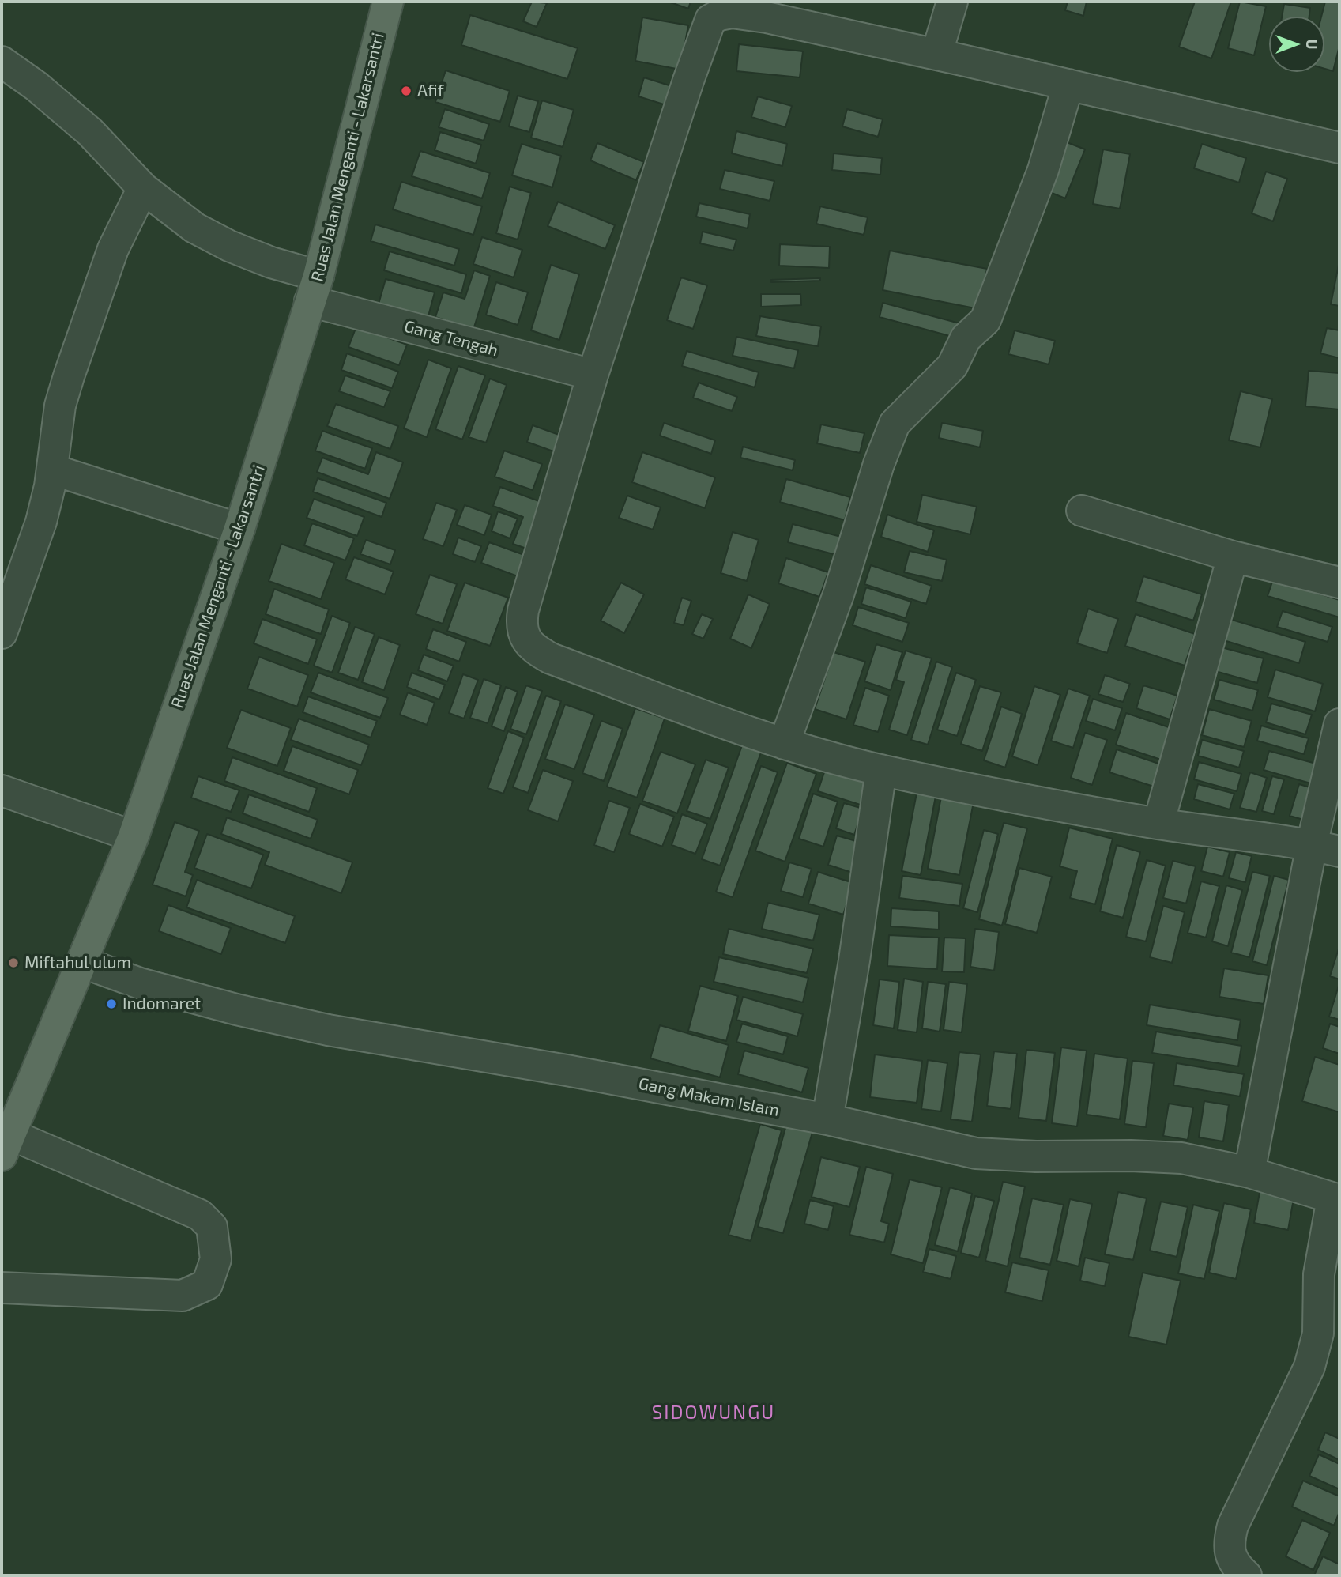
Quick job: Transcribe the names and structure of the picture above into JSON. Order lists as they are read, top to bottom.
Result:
{
  "streets": {
    "main road": ["Ruas Jalan Menganti - Lakarsantri"],
    "street": ["Gang Tengah", "Gang Makam Islam"]
  },
  "crossings": [
    ["Ruas Jalan Menganti - Lakarsantri", "Gang Tengah"],
    ["Ruas Jalan Menganti - Lakarsantri", "Gang Makam Islam"]
  ],
  "districts": ["SIDOWUNGU"],
  "places": ["Afif", "Miftahul ulum", "Indomaret"],
  "north": "right"
}
